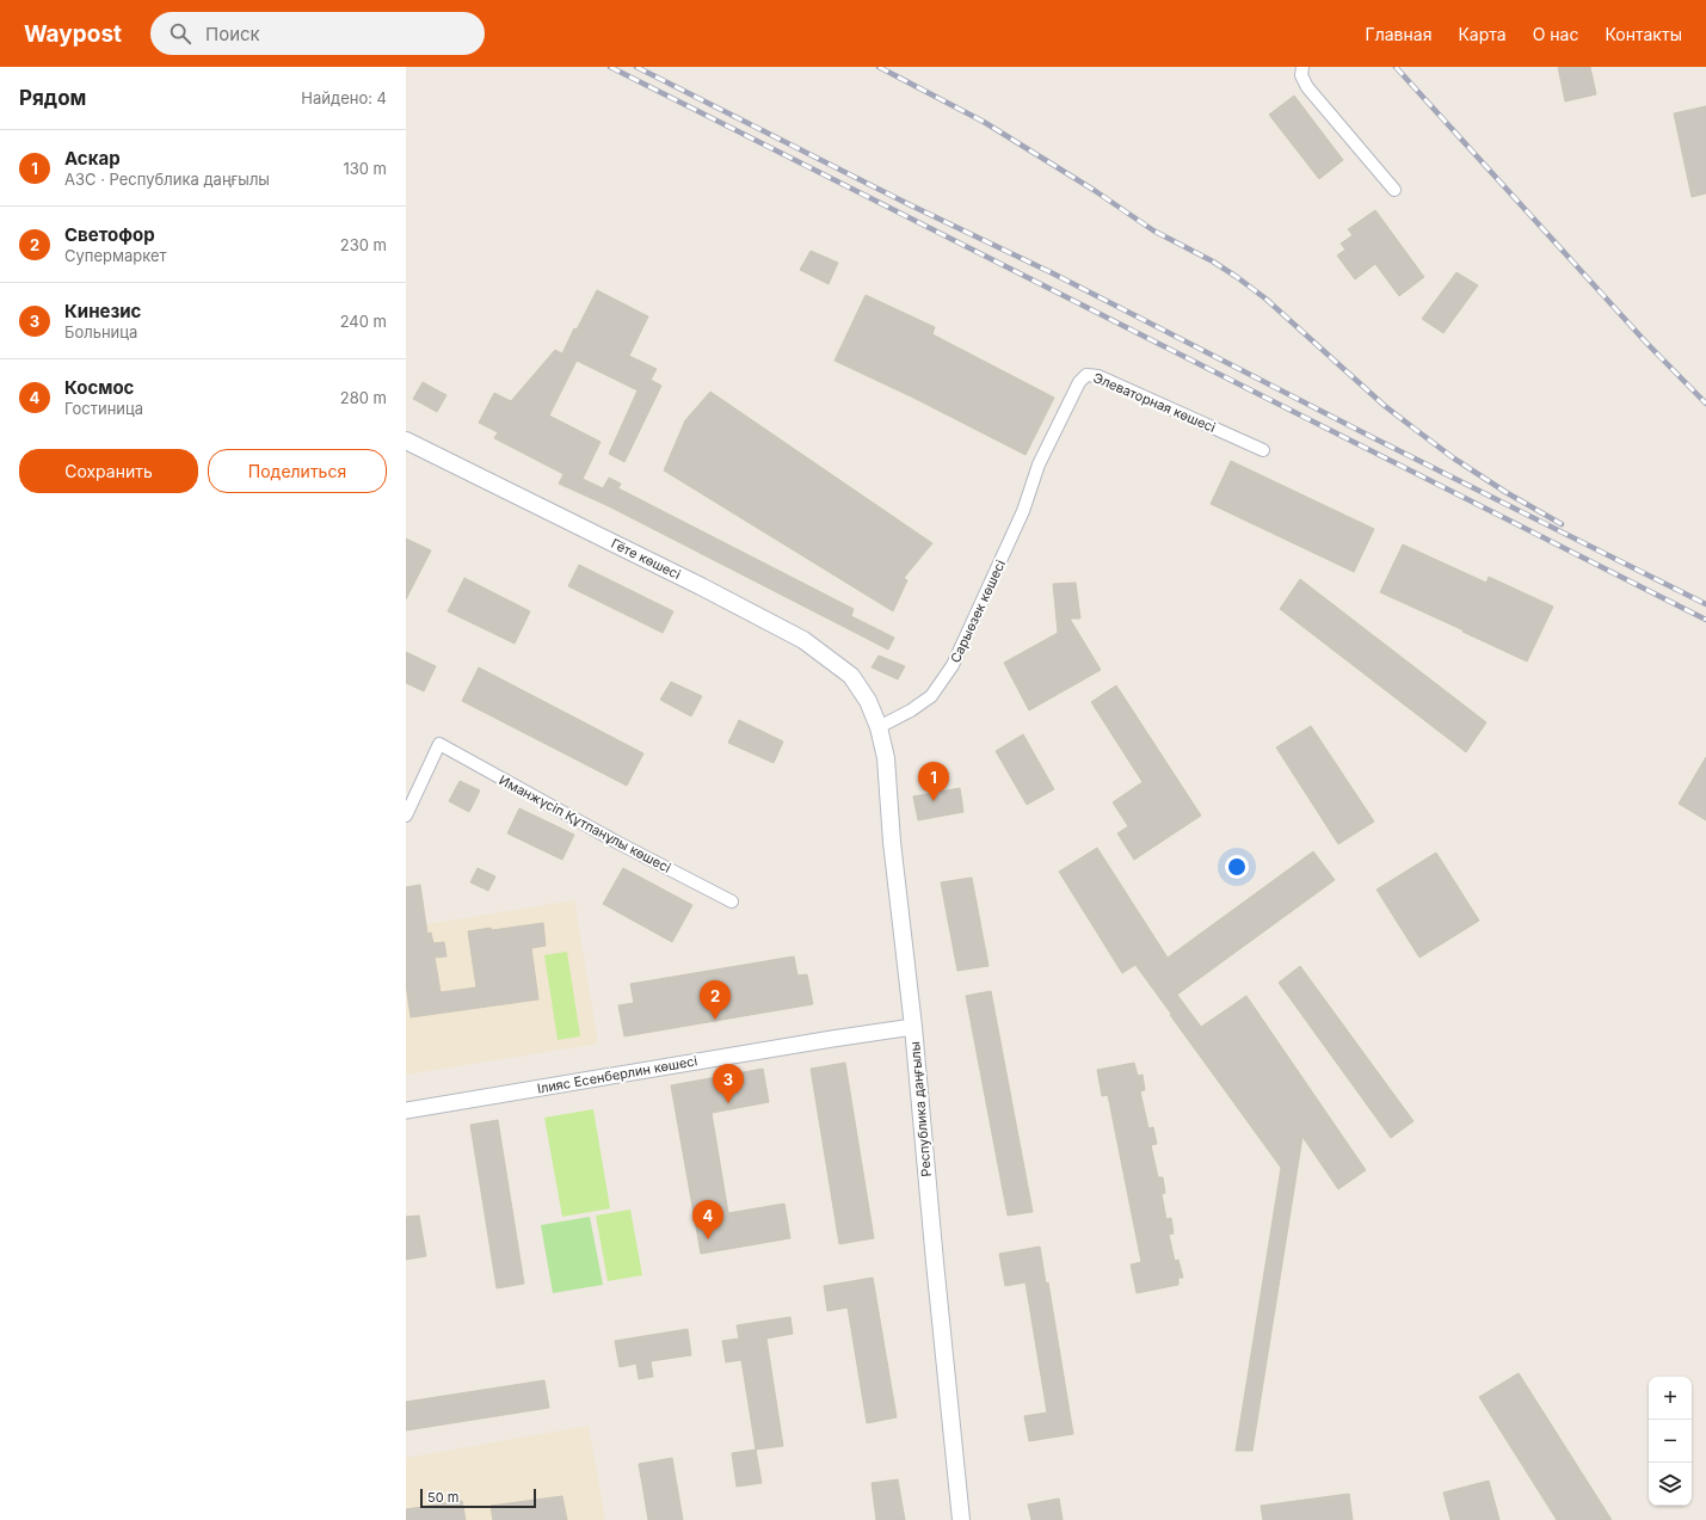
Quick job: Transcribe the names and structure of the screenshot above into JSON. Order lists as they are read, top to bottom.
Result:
{
  "streets": {
    "main road": ["Гёте көшесі", "Республика даңғылы"],
    "street": [
      "Элеваторная көшесі",
      "Сарыөзек көшесі",
      "Иманжүсіп Құтпанұлы көшесі",
      "Ілияс Есенберлин көшесі"
    ]
  },
  "crossings": [
    ["Элеваторная көшесі", "Сарыөзек көшесі"],
    ["Гёте көшесі", "Республика даңғылы"],
    ["Сарыөзек көшесі", "Республика даңғылы"],
    ["Ілияс Есенберлин көшесі", "Республика даңғылы"]
  ],
  "scale_bar": "50 m",
  "page": {
    "header": "Waypost",
    "search": "Поиск",
    "nav": [
      "Главная",
      "Карта",
      "О нас",
      "Контакты"
    ],
    "heading": ["Рядом", "Найдено: 4"],
    "list": [
      {
        "mark": "1",
        "name": "Аскар",
        "note": "АЗС · Республика даңғылы",
        "value": "130 m"
      },
      {
        "mark": "2",
        "name": "Светофор",
        "note": "Супермаркет",
        "value": "230 m"
      },
      {
        "mark": "3",
        "name": "Кинезис",
        "note": "Больница",
        "value": "240 m"
      },
      {
        "mark": "4",
        "name": "Космос",
        "note": "Гостиница",
        "value": "280 m"
      }
    ],
    "buttons": ["Сохранить", "Поделиться"],
    "pins": [
      "1",
      "2",
      "3",
      "4"
    ],
    "map_buttons": ["+", "−"],
    "scale": "50 m"
  }
}
